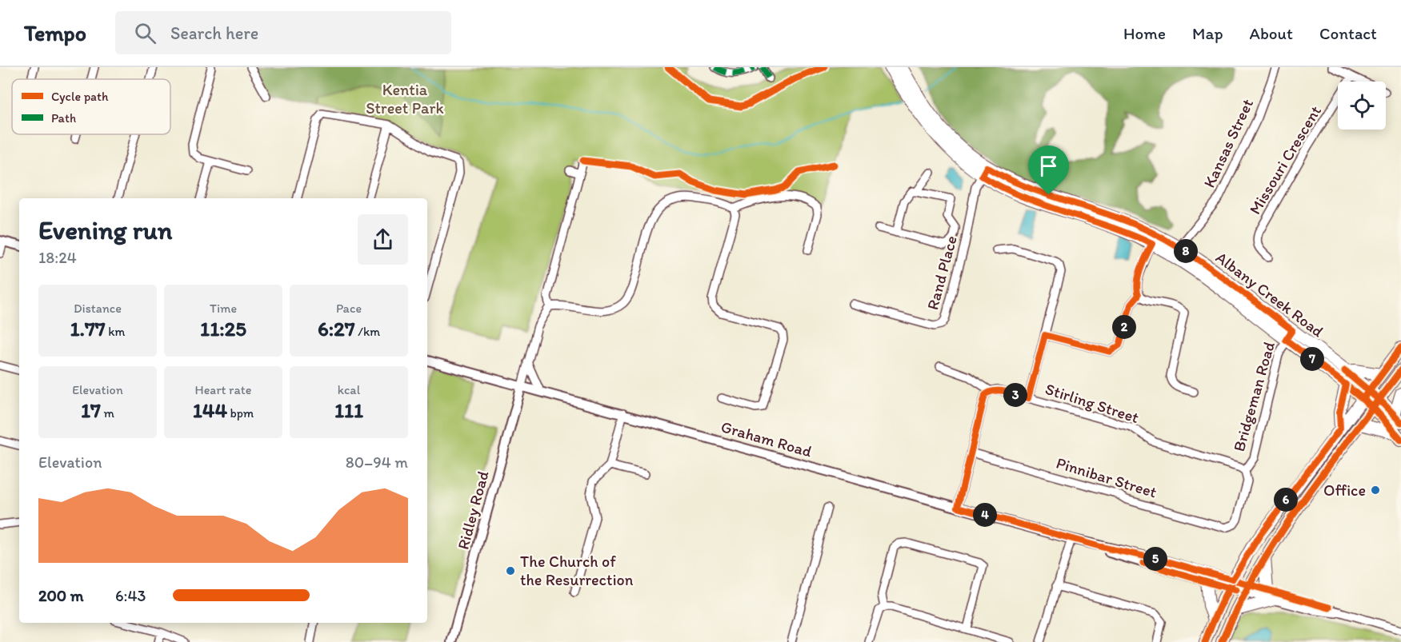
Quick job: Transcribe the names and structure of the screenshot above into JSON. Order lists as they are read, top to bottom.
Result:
{
  "streets": {
    "main road": ["Albany Creek Road"],
    "street": [
      "Kansas Street",
      "Missouri Crescent",
      "Rand Place",
      "Bridgeman Road",
      "Stirling Street",
      "Graham Road",
      "Pinnibar Street",
      "Ridley Road"
    ]
  },
  "crossings": [
    ["Kansas Street", "Albany Creek Road"],
    ["Rand Place", "Albany Creek Road"],
    ["Albany Creek Road", "Bridgeman Road"],
    ["Bridgeman Road", "Stirling Street"],
    ["Bridgeman Road", "Pinnibar Street"],
    ["Stirling Street", "Pinnibar Street"],
    ["Graham Road", "Ridley Road"]
  ],
  "parks": ["Kentia Street Park"],
  "places": ["Office", "The Church of the Resurrection"],
  "legend": ["Cycle path", "Path"],
  "page": {
    "header": "Tempo",
    "search": "Search here",
    "nav": [
      "Home",
      "Map",
      "About",
      "Contact"
    ],
    "heading": ["Evening run", "18:24"],
    "pins": [
      "8",
      "2",
      "7",
      "3",
      "6",
      "4",
      "5"
    ],
    "stats": [
      ["Distance", "1.77 km"],
      ["Time", "11:25"],
      ["Pace", "6:27 /km"],
      ["Elevation", "17 m"],
      ["Heart rate", "144 bpm"],
      ["kcal", "111"]
    ],
    "chart": ["Elevation", "80–94 m"],
    "list": [
      {
        "name": "200 m",
        "note": "6:43"
      }
    ]
  }
}
